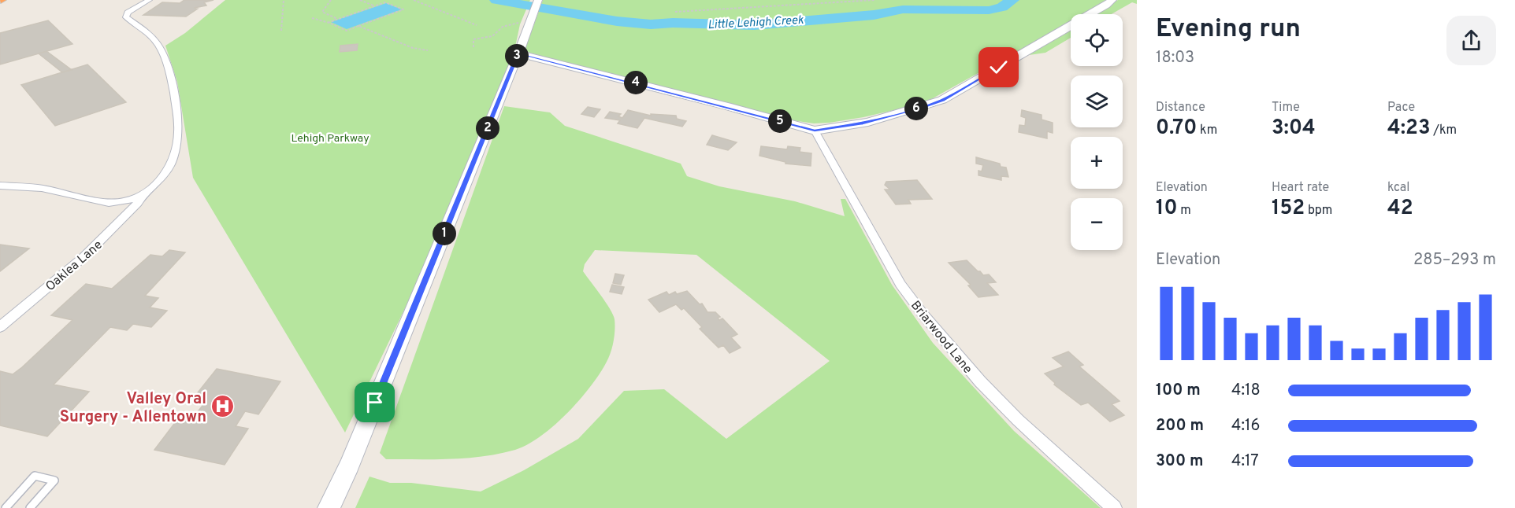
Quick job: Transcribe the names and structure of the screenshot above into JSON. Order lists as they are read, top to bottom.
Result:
{
  "streets": {
    "street": ["Oaklea Lane", "Briarwood Lane"]
  },
  "water": ["Little Lehigh Creek"],
  "parks": ["Lehigh Parkway"],
  "places": {
    "hospital": ["Valley Oral Surgery - Allentown"]
  },
  "page": {
    "heading": ["Evening run", "18:03"],
    "map_buttons": ["+", "−"],
    "pins": [
      "3",
      "4",
      "6",
      "5",
      "2",
      "1"
    ],
    "stats": [
      ["Distance", "0.70 km"],
      ["Time", "3:04"],
      ["Pace", "4:23 /km"],
      ["Elevation", "10 m"],
      ["Heart rate", "152 bpm"],
      ["kcal", "42"]
    ],
    "chart": ["Elevation", "285–293 m"],
    "list": [
      {
        "name": "100 m",
        "note": "4:18"
      },
      {
        "name": "200 m",
        "note": "4:16"
      },
      {
        "name": "300 m",
        "note": "4:17"
      }
    ]
  }
}
